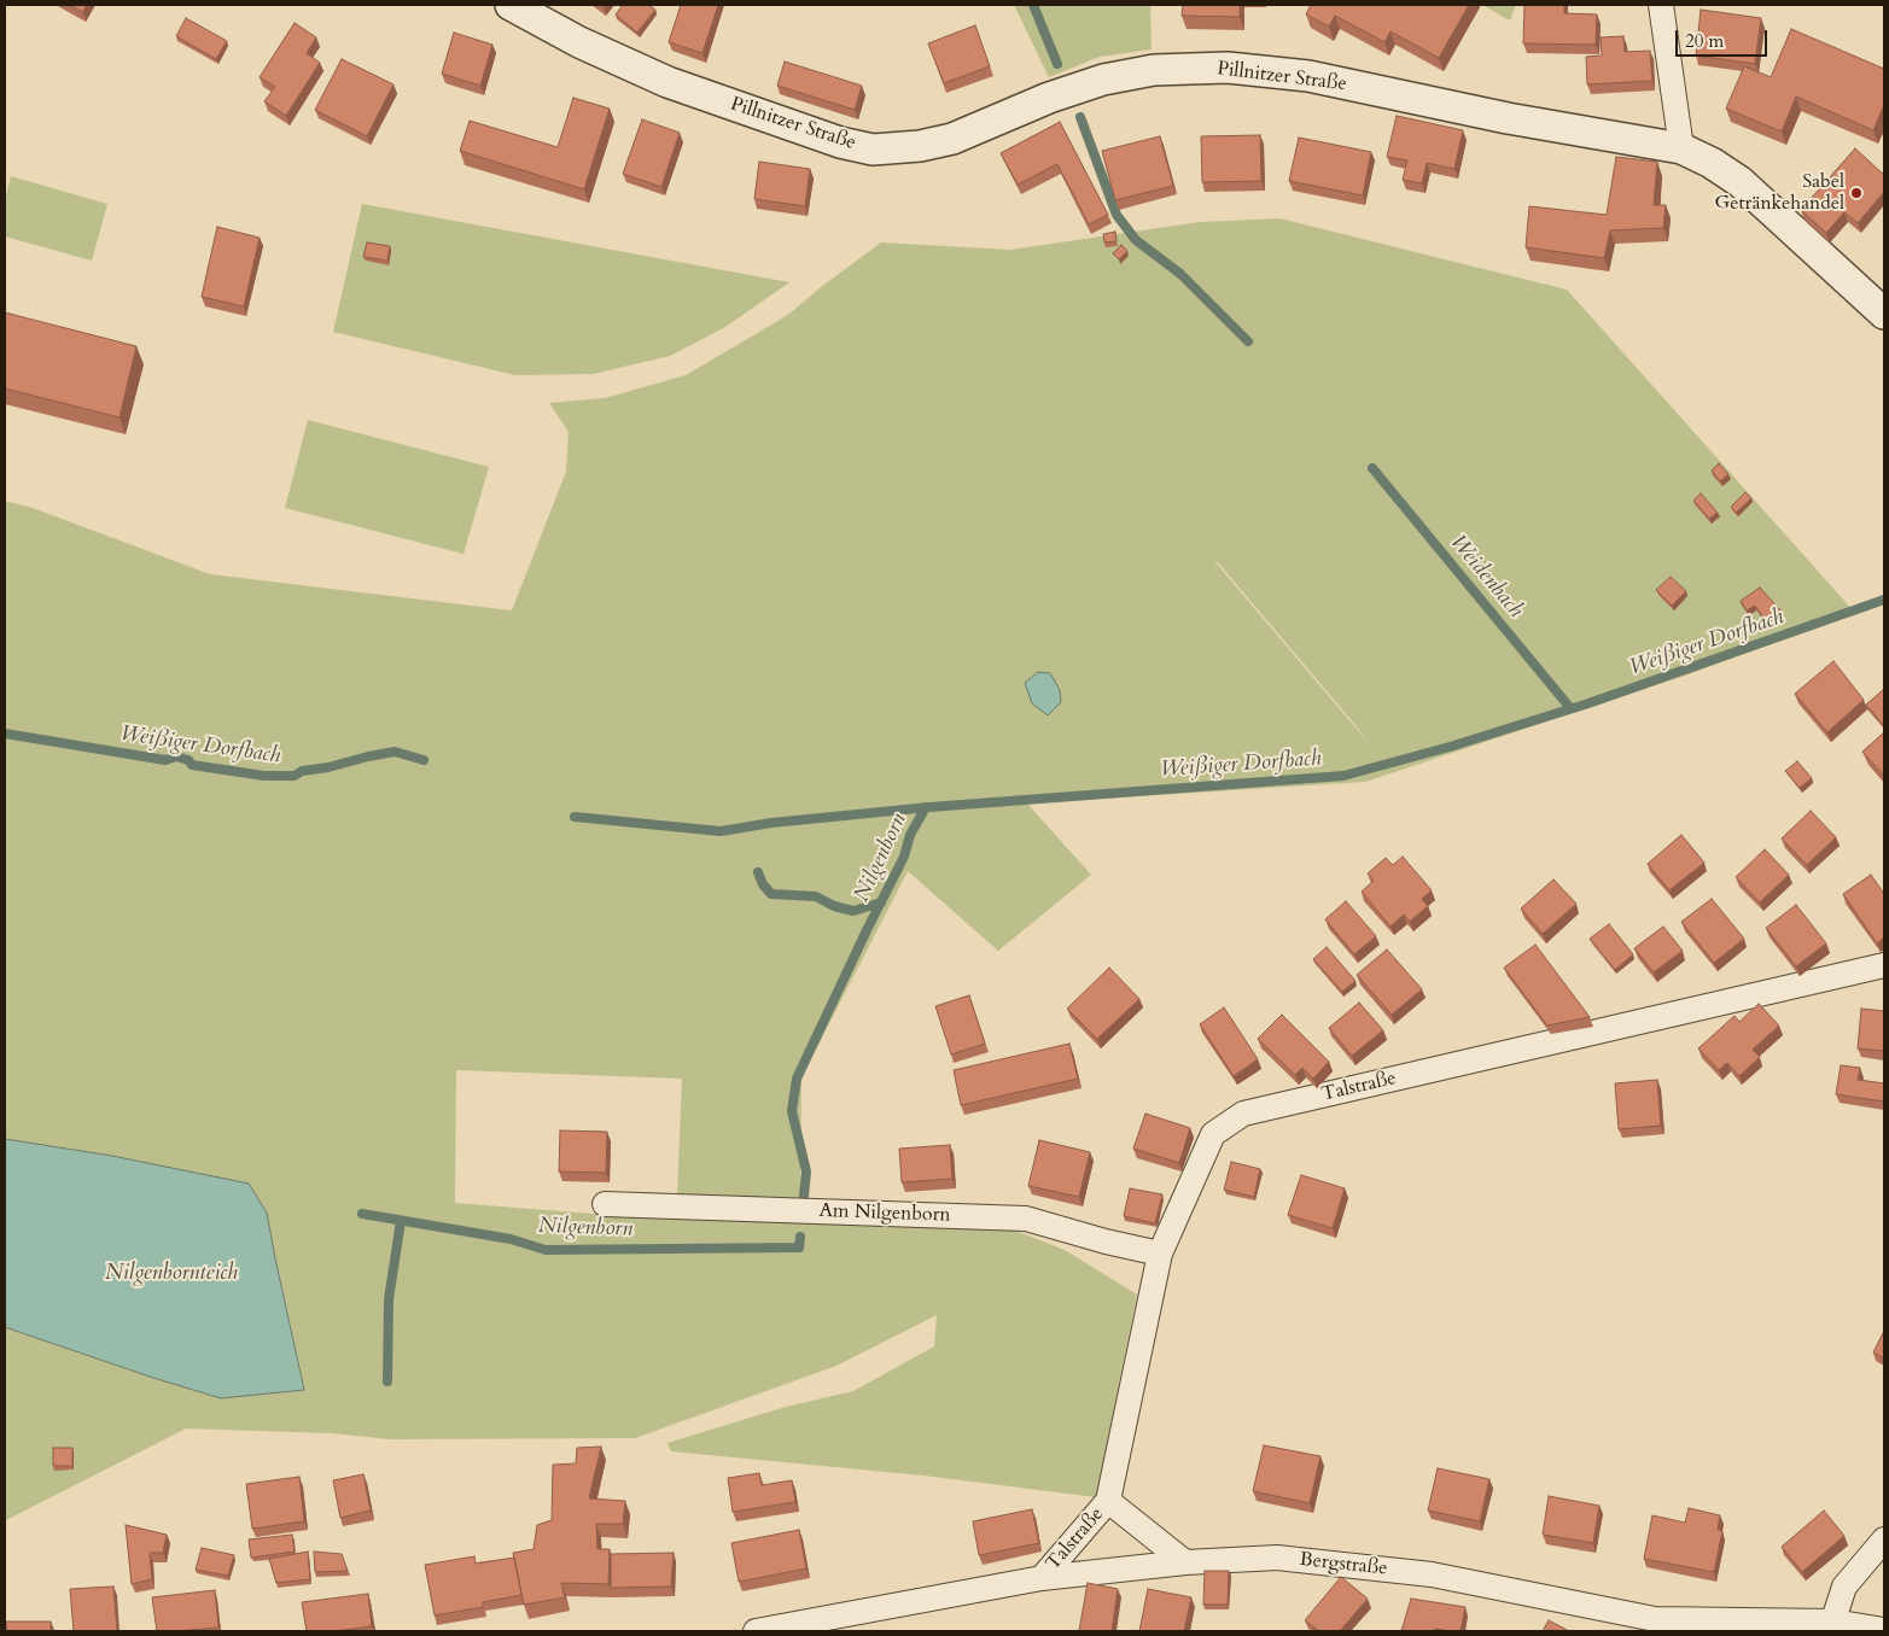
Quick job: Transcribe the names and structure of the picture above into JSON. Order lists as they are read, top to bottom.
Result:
{
  "streets": {
    "street": [
      "Pillnitzer Straße",
      "Talstraße",
      "Am Nilgenborn",
      "Bergstraße"
    ]
  },
  "crossings": [
    ["Talstraße", "Am Nilgenborn"],
    ["Talstraße", "Bergstraße"]
  ],
  "water": [
    "Weidenbach",
    "Weißiger Dorfbach",
    "Nilgenborn",
    "Nilgenbornteich"
  ],
  "places": ["Sabel Getränkehandel"],
  "scale_bar": "20 m"
}
